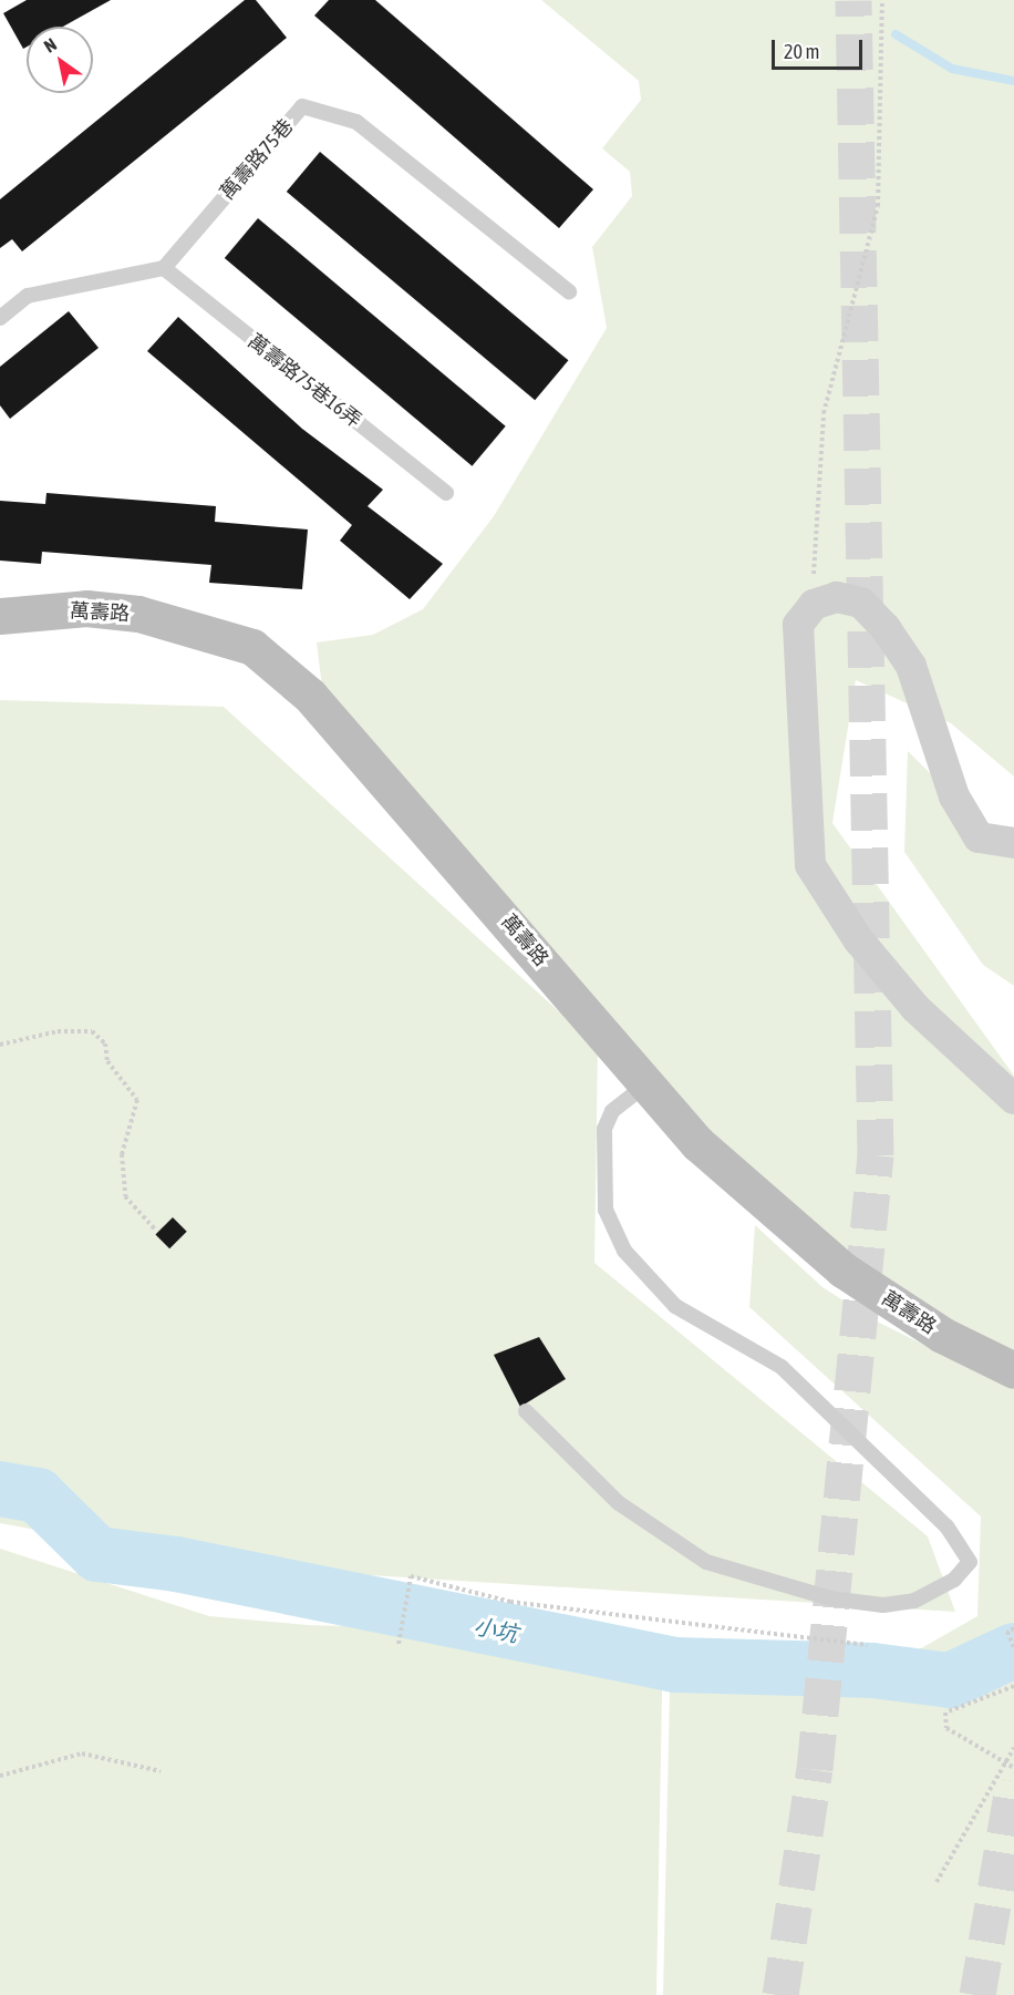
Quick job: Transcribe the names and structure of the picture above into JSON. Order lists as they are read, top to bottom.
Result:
{
  "streets": {
    "street": ["萬壽路"],
    "lane": ["萬壽路75巷", "萬壽路75巷16弄"]
  },
  "crossings": [
    ["萬壽路75巷", "萬壽路75巷16弄"]
  ],
  "water": ["小坑"],
  "scale_bar": "20 m",
  "north": "top left"
}
